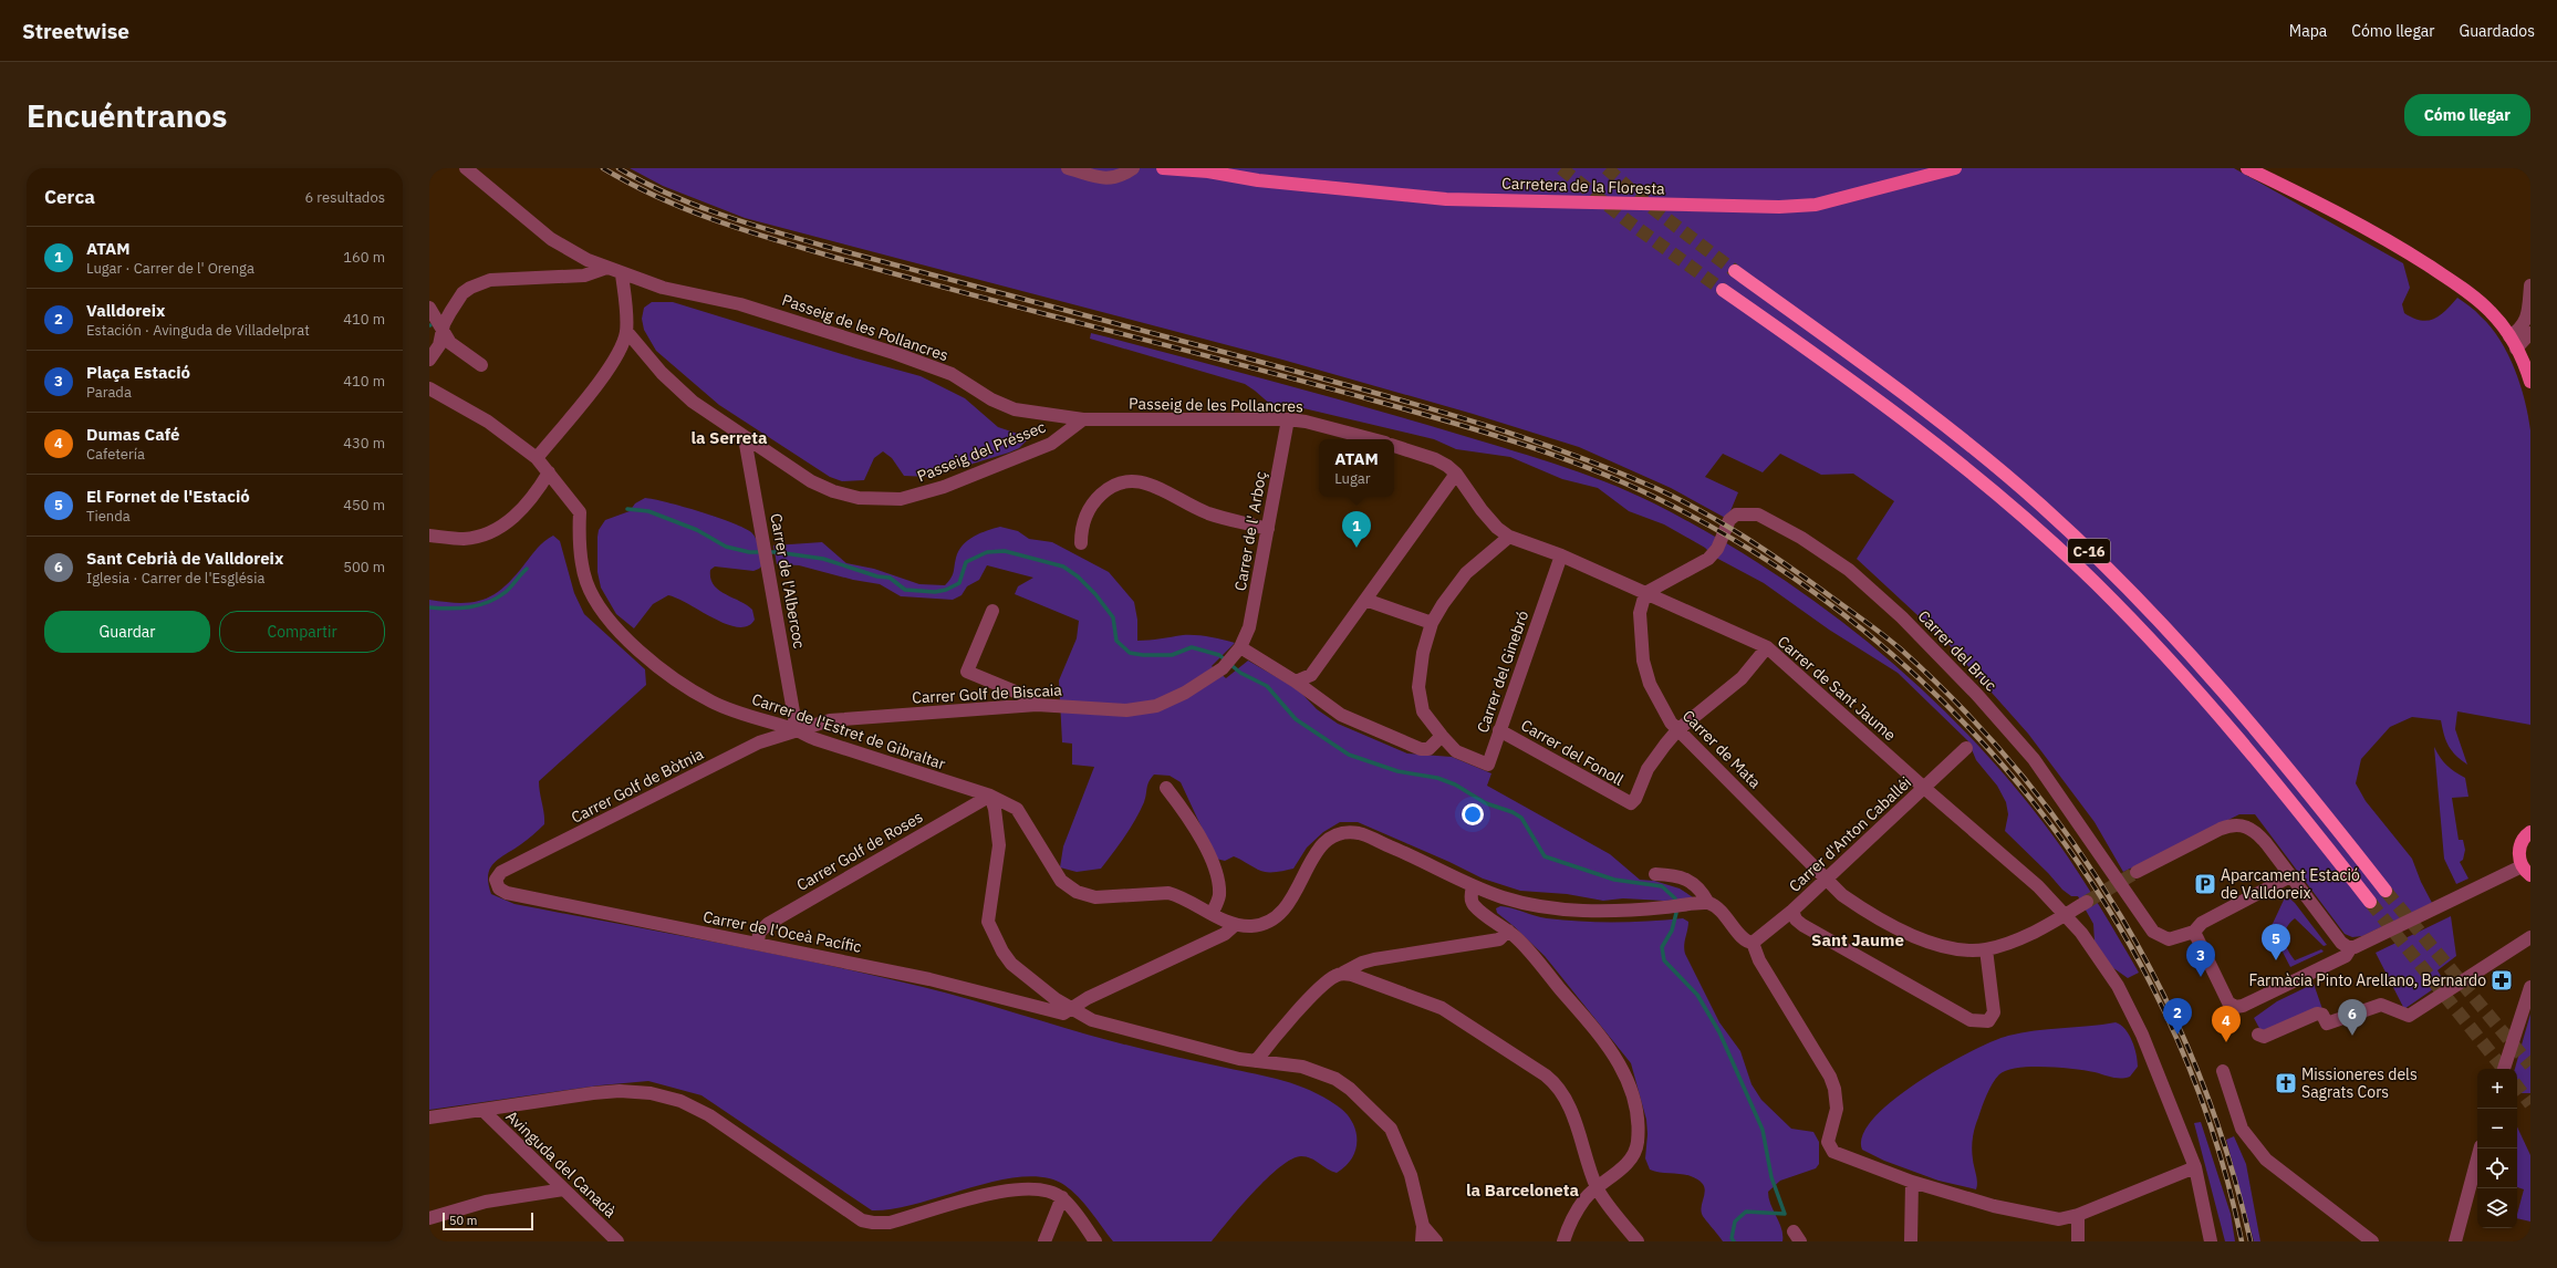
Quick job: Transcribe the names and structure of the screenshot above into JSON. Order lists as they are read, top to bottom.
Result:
{
  "streets": {
    "highway": ["C-16"],
    "main road": ["Carretera de la Floresta"],
    "street": [
      "Passeig de les Pollancres",
      "Passeig del Préssec",
      "Carrer de l' Arboç",
      "Carrer de l'Albercoc",
      "Carrer del Bruc",
      "Carrer del Ginebró",
      "Carrer de Sant Jaume",
      "Carrer Golf de Biscaia",
      "Carrer de l'Estret de Gibraltar",
      "Carrer de Mata",
      "Carrer del Fonoll",
      "Carrer Golf de Bòtnia",
      "Carrer d'Anton Caballéi",
      "Carrer Golf de Roses",
      "Carrer de l'Oceà Pacífic",
      "Avinguda del Canadà"
    ]
  },
  "crossings": [
    ["Passeig de les Pollancres", "Passeig del Préssec"],
    ["Passeig de les Pollancres", "Carrer de l' Arboç"],
    ["Passeig del Préssec", "Carrer de l'Albercoc"],
    ["Carrer de l' Arboç", "Carrer Golf de Biscaia"],
    ["Carrer de l'Albercoc", "Carrer Golf de Biscaia"],
    ["Carrer de l'Albercoc", "Carrer de l'Estret de Gibraltar"],
    ["Carrer de l'Albercoc", "Carrer Golf de Bòtnia"],
    ["Carrer del Bruc", "Carrer de Sant Jaume"],
    ["Carrer del Bruc", "Carrer de Mata"],
    ["Carrer del Ginebró", "Carrer de Sant Jaume"],
    ["Carrer del Ginebró", "Carrer del Fonoll"],
    ["Carrer de Sant Jaume", "Carrer de Mata"],
    ["Carrer de Sant Jaume", "Carrer del Fonoll"],
    ["Carrer de Sant Jaume", "Carrer d'Anton Caballéi"],
    ["Carrer Golf de Biscaia", "Carrer de l'Estret de Gibraltar"],
    ["Carrer Golf de Biscaia", "Carrer Golf de Bòtnia"],
    ["Carrer de l'Estret de Gibraltar", "Carrer Golf de Bòtnia"],
    ["Carrer de l'Estret de Gibraltar", "Carrer Golf de Roses"],
    ["Carrer de Mata", "Carrer del Fonoll"],
    ["Carrer de Mata", "Carrer d'Anton Caballéi"],
    ["Carrer Golf de Bòtnia", "Carrer de l'Oceà Pacífic"],
    ["Carrer Golf de Roses", "Carrer de l'Oceà Pacífic"]
  ],
  "districts": ["la Serreta", "Sant Jaume", "la Barceloneta"],
  "places": {
    "parking": ["Aparcament Estació de Valldoreix"],
    "pharmacy": ["Farmàcia Pinto Arellano, Bernardo"],
    "church": ["Missioneres dels Sagrats Cors"]
  },
  "scale_bar": "50 m",
  "page": {
    "header": "Streetwise",
    "nav": ["Mapa", "Cómo llegar", "Guardados"],
    "buttons": [
      "Cómo llegar",
      ["Guardar", "Compartir"]
    ],
    "title": "Encuéntranos",
    "heading": ["Cerca", "6 resultados"],
    "list": [
      {
        "mark": "1",
        "name": "ATAM",
        "note": "Lugar · Carrer de l' Orenga",
        "value": "160 m"
      },
      {
        "mark": "2",
        "name": "Valldoreix",
        "note": "Estación · Avinguda de Villadelprat",
        "value": "410 m"
      },
      {
        "mark": "3",
        "name": "Plaça Estació",
        "note": "Parada",
        "value": "410 m"
      },
      {
        "mark": "4",
        "name": "Dumas Café",
        "note": "Cafetería",
        "value": "430 m"
      },
      {
        "mark": "5",
        "name": "El Fornet de l'Estació",
        "note": "Tienda",
        "value": "450 m"
      },
      {
        "mark": "6",
        "name": "Sant Cebrià de Valldoreix",
        "note": "Iglesia · Carrer de l'Església",
        "value": "500 m"
      }
    ],
    "popup": ["ATAM", "Lugar"],
    "pins": [
      "1",
      "5",
      "3",
      "2",
      "6",
      "4"
    ],
    "map_buttons": ["+", "−"],
    "scale": "50 m"
  }
}
